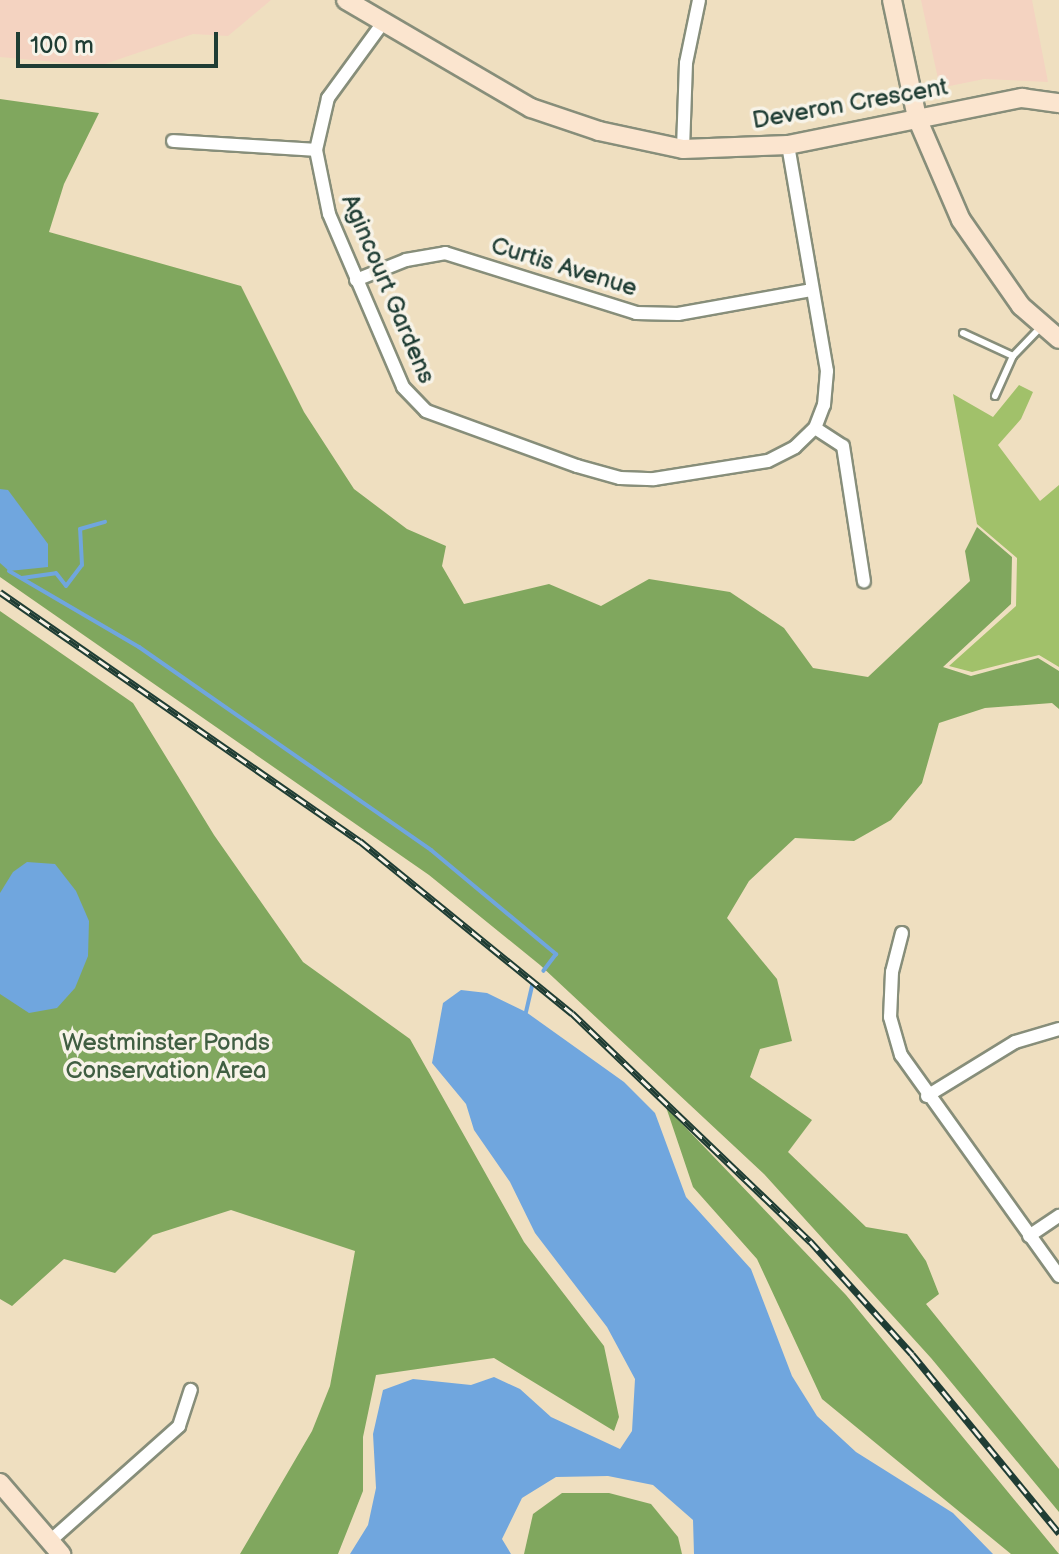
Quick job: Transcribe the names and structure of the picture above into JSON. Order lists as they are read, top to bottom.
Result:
{
  "streets": {
    "street": ["Deveron Crescent", "Curtis Avenue", "Agincourt Gardens"]
  },
  "crossings": [
    ["Deveron Crescent", "Agincourt Gardens"],
    ["Curtis Avenue", "Agincourt Gardens"]
  ],
  "parks": ["Westminster Ponds Conservation Area"],
  "scale_bar": "100 m"
}
